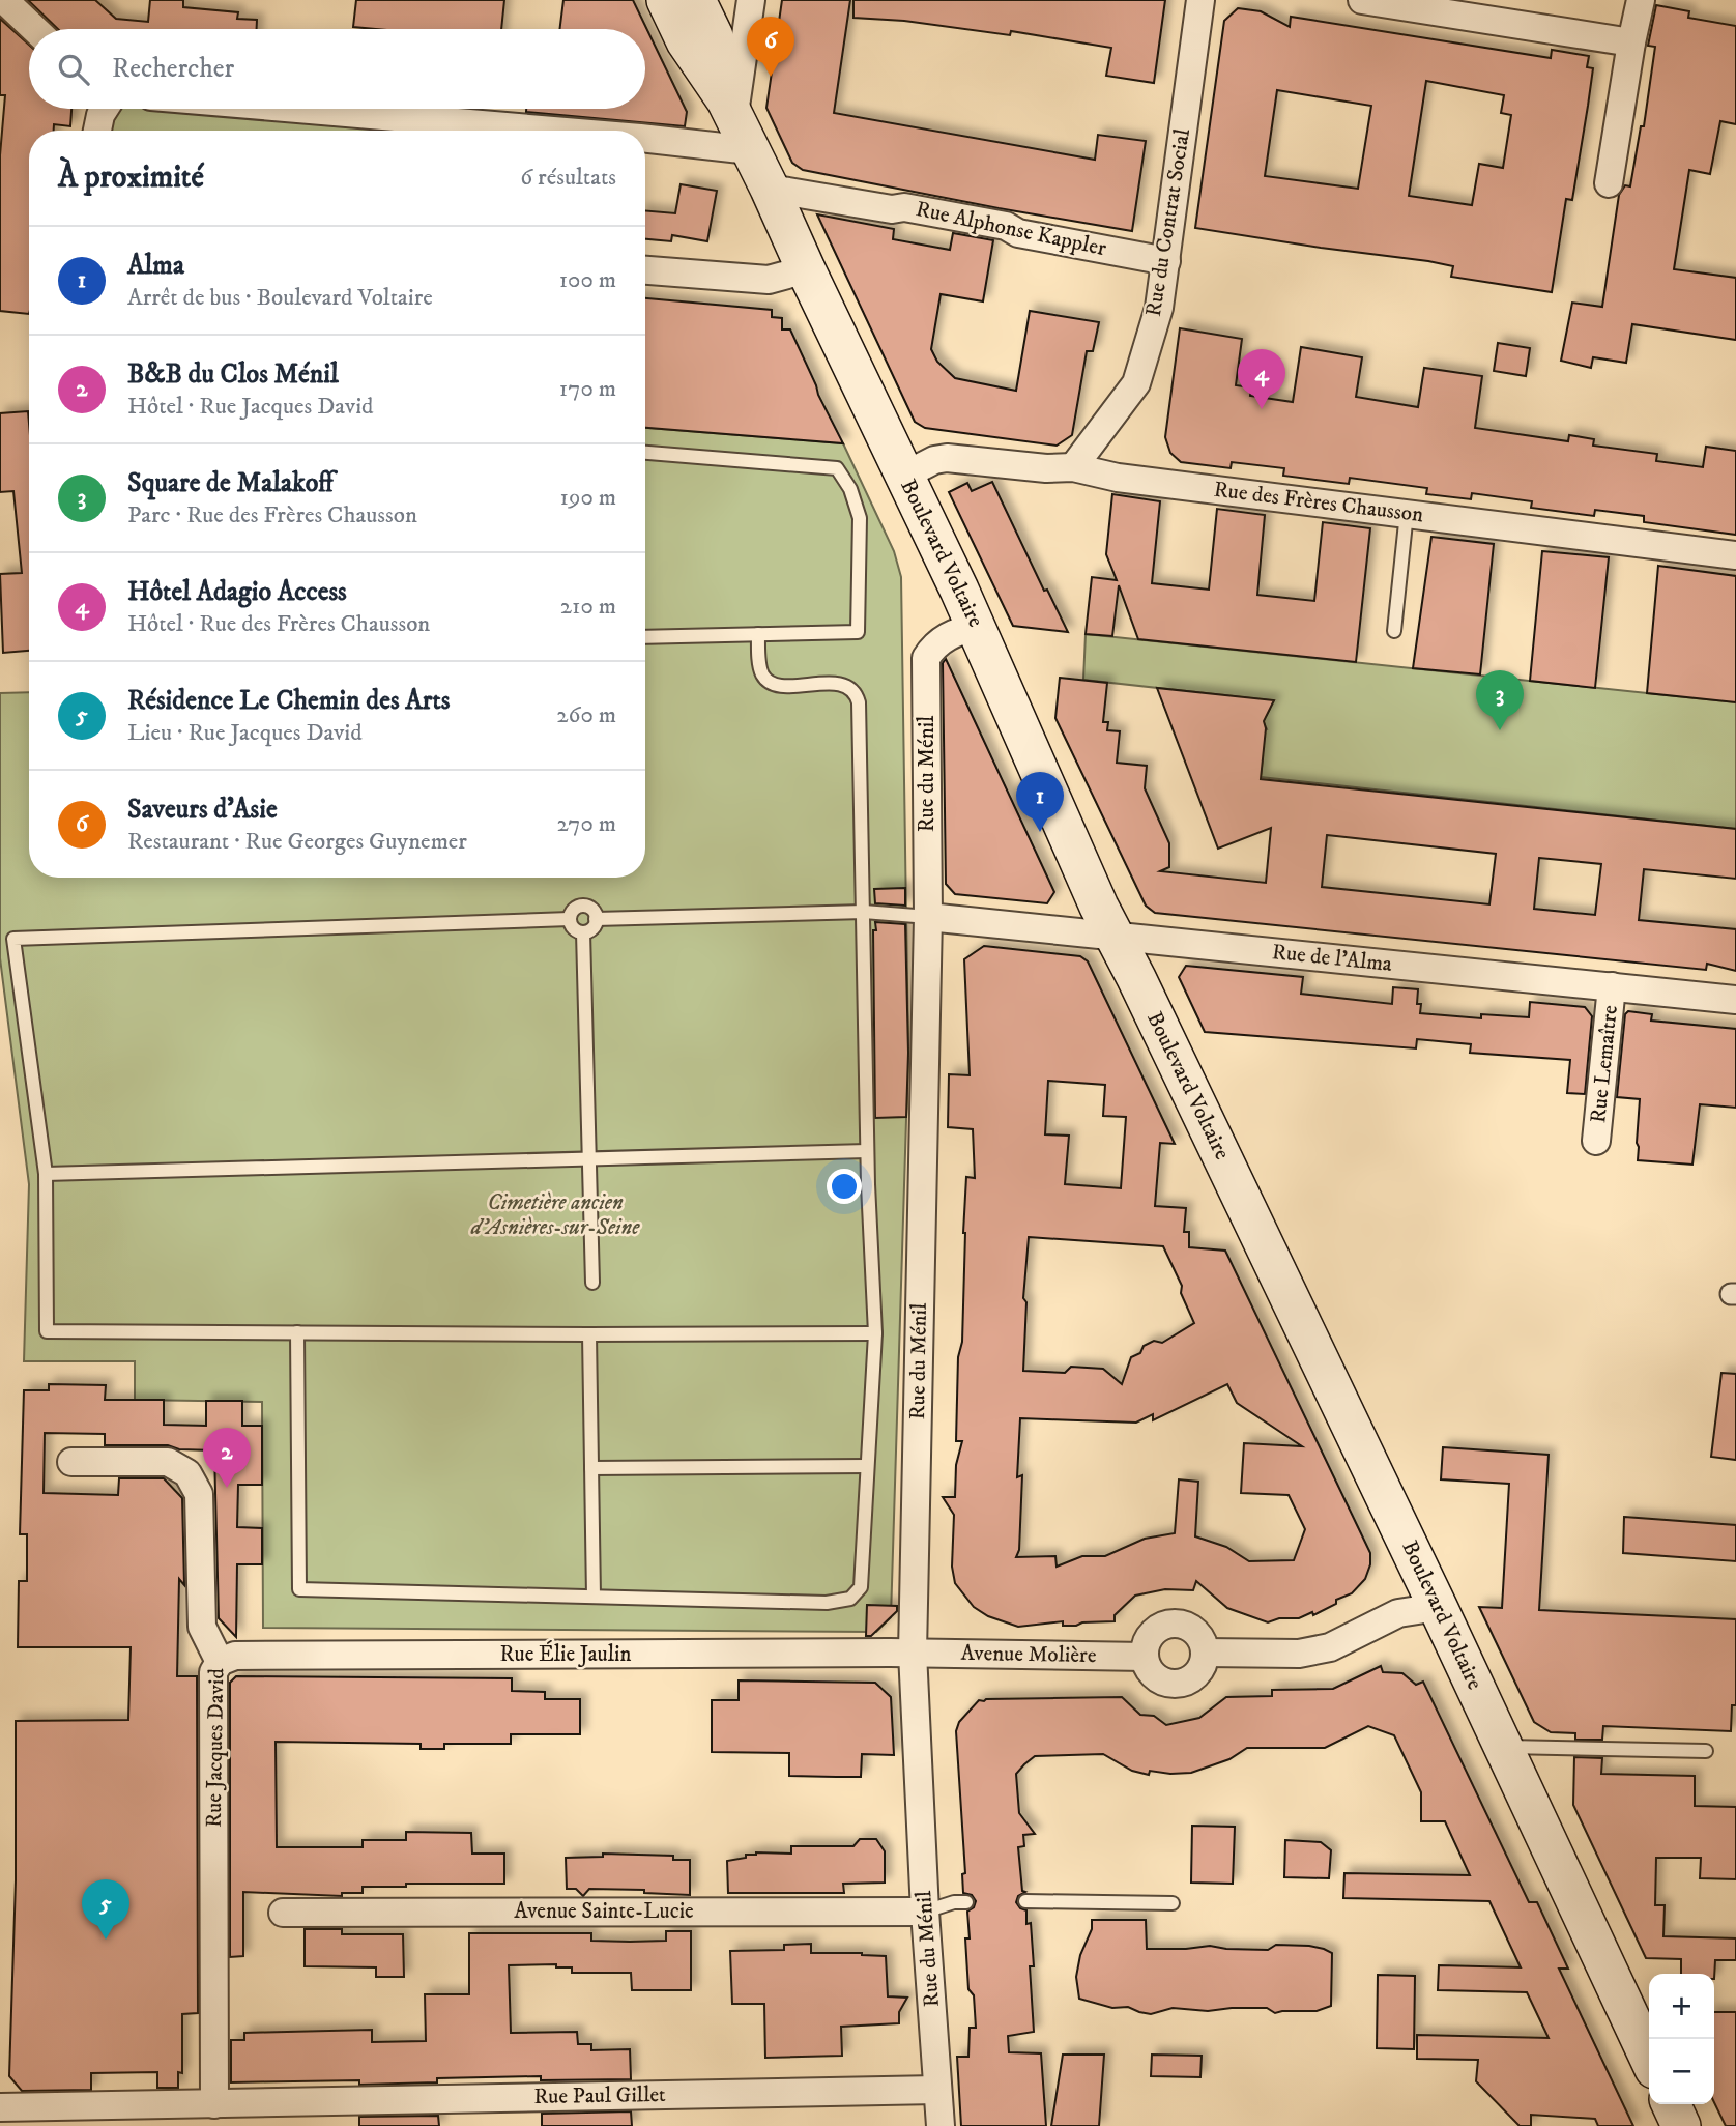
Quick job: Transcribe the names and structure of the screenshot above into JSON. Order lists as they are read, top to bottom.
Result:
{
  "streets": {
    "main road": ["Boulevard Voltaire"],
    "street": [
      "Rue du Contrat Social",
      "Rue Alphonse Kappler",
      "Rue des Frères Chausson",
      "Rue du Ménil",
      "Rue de l'Alma",
      "Rue Lemaître",
      "Rue Élie Jaulin",
      "Avenue Molière",
      "Rue Jacques David",
      "Avenue Sainte-Lucie",
      "Rue Paul Gillet"
    ]
  },
  "crossings": [
    ["Rue du Contrat Social", "Rue Alphonse Kappler"],
    ["Rue du Contrat Social", "Rue des Frères Chausson"],
    ["Rue Alphonse Kappler", "Boulevard Voltaire"],
    ["Rue des Frères Chausson", "Boulevard Voltaire"],
    ["Boulevard Voltaire", "Rue du Ménil"],
    ["Boulevard Voltaire", "Rue de l'Alma"],
    ["Rue du Ménil", "Rue de l'Alma"],
    ["Rue du Ménil", "Rue Élie Jaulin"],
    ["Rue du Ménil", "Avenue Molière"],
    ["Rue du Ménil", "Avenue Sainte-Lucie"],
    ["Rue du Ménil", "Rue Paul Gillet"],
    ["Rue de l'Alma", "Rue Lemaître"],
    ["Rue Élie Jaulin", "Avenue Molière"],
    ["Rue Élie Jaulin", "Rue Jacques David"],
    ["Rue Jacques David", "Rue Paul Gillet"]
  ],
  "parks": ["Cimetière ancien d'Asnières-sur-Seine"],
  "page": {
    "pins": [
      "6",
      "4",
      "3",
      "1",
      "2",
      "5"
    ],
    "search": "Rechercher",
    "heading": ["À proximité", "6 résultats"],
    "list": [
      {
        "mark": "1",
        "name": "Alma",
        "note": "Arrêt de bus · Boulevard Voltaire",
        "value": "100 m"
      },
      {
        "mark": "2",
        "name": "B&B du Clos Ménil",
        "note": "Hôtel · Rue Jacques David",
        "value": "170 m"
      },
      {
        "mark": "3",
        "name": "Square de Malakoff",
        "note": "Parc · Rue des Frères Chausson",
        "value": "190 m"
      },
      {
        "mark": "4",
        "name": "Hôtel Adagio Access",
        "note": "Hôtel · Rue des Frères Chausson",
        "value": "210 m"
      },
      {
        "mark": "5",
        "name": "Résidence Le Chemin des Arts",
        "note": "Lieu · Rue Jacques David",
        "value": "260 m"
      },
      {
        "mark": "6",
        "name": "Saveurs d'Asie",
        "note": "Restaurant · Rue Georges Guynemer",
        "value": "270 m"
      }
    ],
    "map_buttons": ["+", "−"]
  }
}
